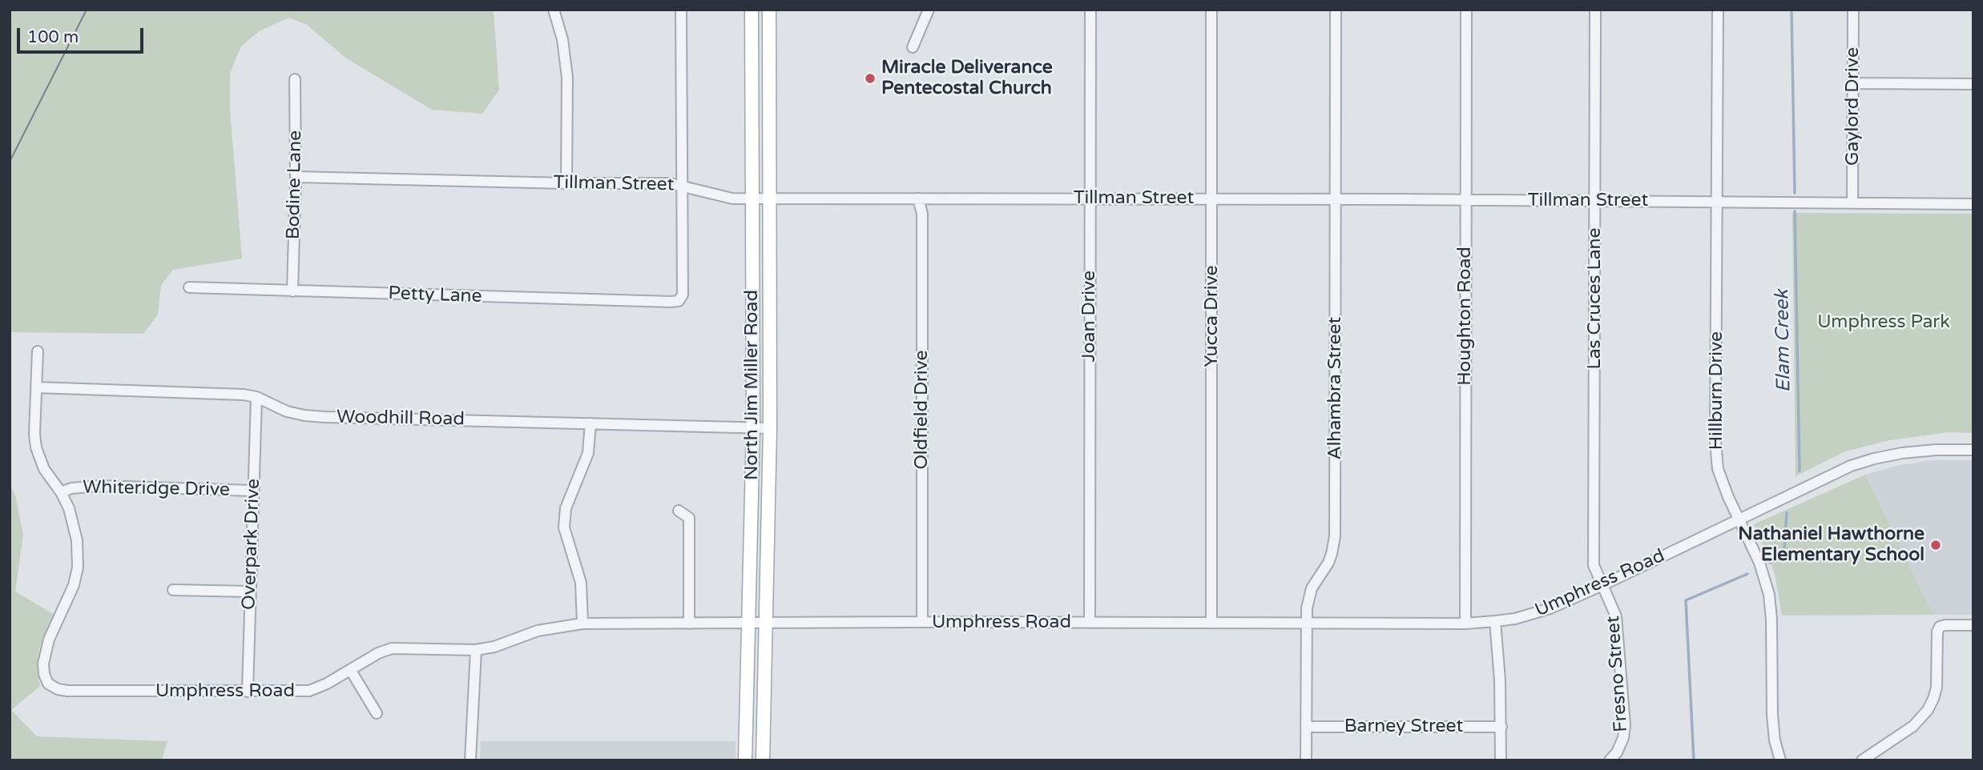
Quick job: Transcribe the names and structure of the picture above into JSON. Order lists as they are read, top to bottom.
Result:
{
  "streets": {
    "main road": ["North Jim Miller Road"],
    "street": [
      "Gaylord Drive",
      "Tillman Street",
      "Bodine Lane",
      "Petty Lane",
      "Las Cruces Lane",
      "Joan Drive",
      "Yucca Drive",
      "Houghton Road",
      "Alhambra Street",
      "Hillburn Drive",
      "Oldfield Drive",
      "Woodhill Road",
      "Whiteridge Drive",
      "Overpark Drive",
      "Umphress Road",
      "Fresno Street",
      "Barney Street"
    ]
  },
  "crossings": [
    ["Gaylord Drive", "Tillman Street"],
    ["Tillman Street", "Bodine Lane"],
    ["Tillman Street", "Petty Lane"],
    ["Tillman Street", "Las Cruces Lane"],
    ["Tillman Street", "Joan Drive"],
    ["Tillman Street", "Yucca Drive"],
    ["Tillman Street", "Houghton Road"],
    ["Tillman Street", "North Jim Miller Road"],
    ["Tillman Street", "Alhambra Street"],
    ["Tillman Street", "Hillburn Drive"],
    ["Tillman Street", "Oldfield Drive"],
    ["Bodine Lane", "Petty Lane"],
    ["Las Cruces Lane", "Umphress Road"],
    ["Las Cruces Lane", "Fresno Street"],
    ["Joan Drive", "Umphress Road"],
    ["Yucca Drive", "Umphress Road"],
    ["Houghton Road", "Umphress Road"],
    ["North Jim Miller Road", "Woodhill Road"],
    ["North Jim Miller Road", "Umphress Road"],
    ["Alhambra Street", "Umphress Road"],
    ["Alhambra Street", "Barney Street"],
    ["Hillburn Drive", "Umphress Road"],
    ["Oldfield Drive", "Umphress Road"],
    ["Woodhill Road", "Overpark Drive"],
    ["Woodhill Road", "Umphress Road"],
    ["Whiteridge Drive", "Overpark Drive"],
    ["Whiteridge Drive", "Umphress Road"],
    ["Overpark Drive", "Umphress Road"],
    ["Umphress Road", "Fresno Street"]
  ],
  "water": ["Elam Creek"],
  "parks": ["Umphress Park"],
  "places": ["Miracle Deliverance Pentecostal Church", "Nathaniel Hawthorne Elementary School"],
  "scale_bar": "100 m"
}
